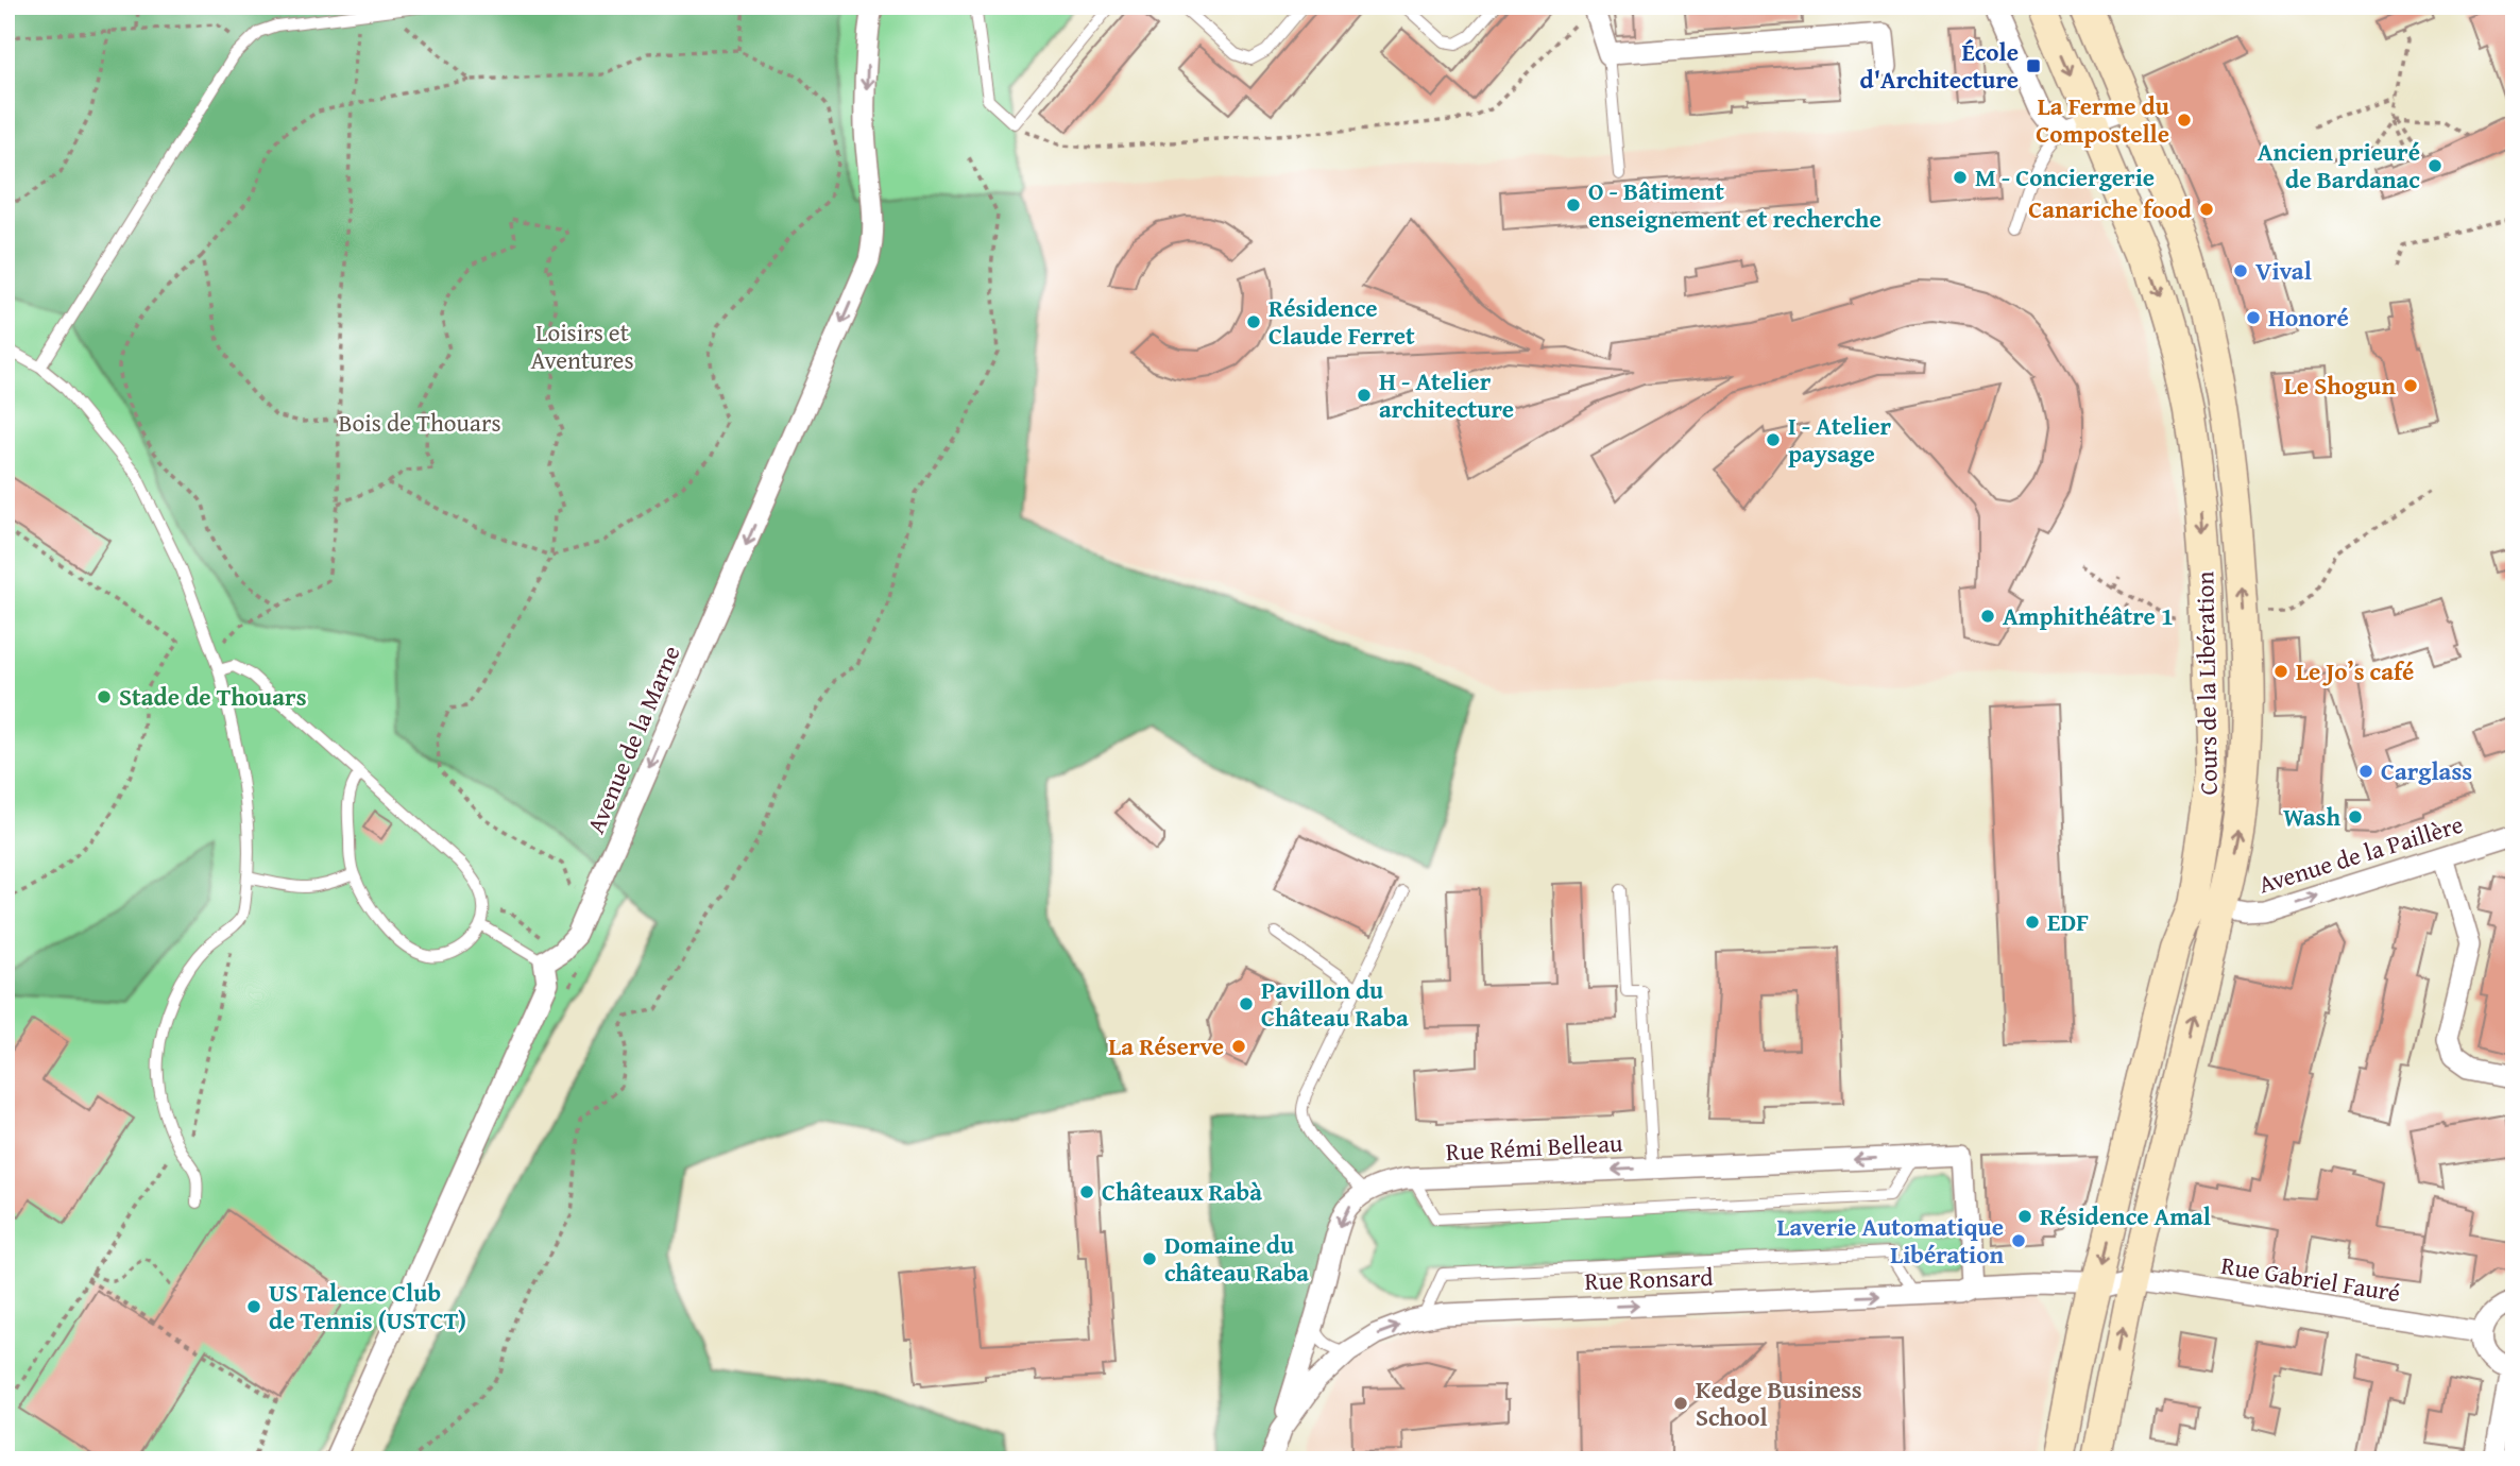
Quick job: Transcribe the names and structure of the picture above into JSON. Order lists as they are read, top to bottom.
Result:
{
  "streets": {
    "main road": ["Cours de la Libération"],
    "street": [
      "Avenue de la Marne",
      "Avenue de la Paillère",
      "Rue Rémi Belleau",
      "Rue Ronsard",
      "Rue Gabriel Fauré"
    ]
  },
  "crossings": [
    ["Cours de la Libération", "Avenue de la Paillère"],
    ["Cours de la Libération", "Rue Ronsard"],
    ["Cours de la Libération", "Rue Gabriel Fauré"],
    ["Rue Rémi Belleau", "Rue Ronsard"]
  ],
  "one_way": [
    "Avenue de la Marne",
    "Avenue de la Paillère",
    "Rue Rémi Belleau",
    "Rue Ronsard"
  ],
  "parks": ["Loisirs et Aventures", "Bois de Thouars"],
  "places": {
    "transit": ["École d'Architecture"],
    "other": [
      "La Ferme du Compostelle",
      "Ancien prieuré de Bardanac",
      "M - Conciergerie",
      "O - Bâtiment enseignement et recherche",
      "Canariche food",
      "Vival",
      "Honoré",
      "Résidence Claude Ferret",
      "Le Shogun",
      "H - Atelier architecture",
      "I - Atelier paysage",
      "Amphithéâtre 1",
      "Le Jo’s café",
      "Stade de Thouars",
      "Carglass",
      "Wash",
      "EDF",
      "Pavillon du Château Raba",
      "La Réserve",
      "Châteaux Rabà",
      "Résidence Amal",
      "Laverie Automatique Libération",
      "Domaine du château Raba",
      "US Talence Club de Tennis (USTCT)",
      "Kedge Business School"
    ]
  }
}
